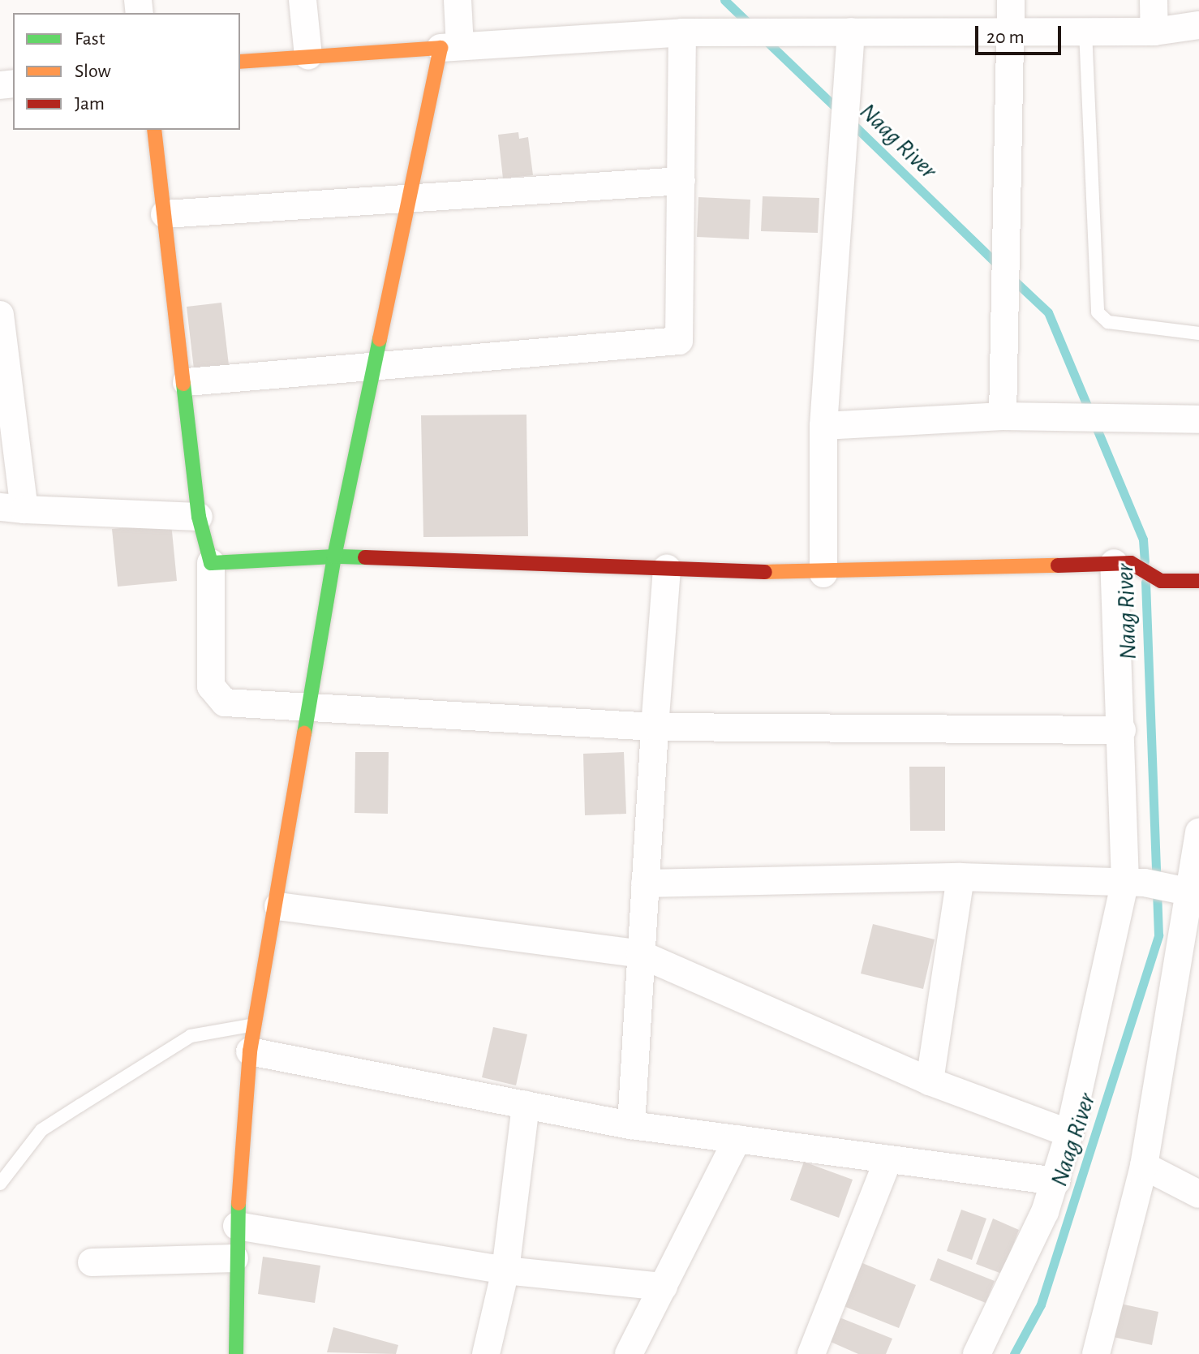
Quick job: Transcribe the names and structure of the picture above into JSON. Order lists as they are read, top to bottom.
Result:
{
  "water": ["Naag River"],
  "legend": ["Fast", "Slow", "Jam"],
  "scale_bar": "20 m"
}
